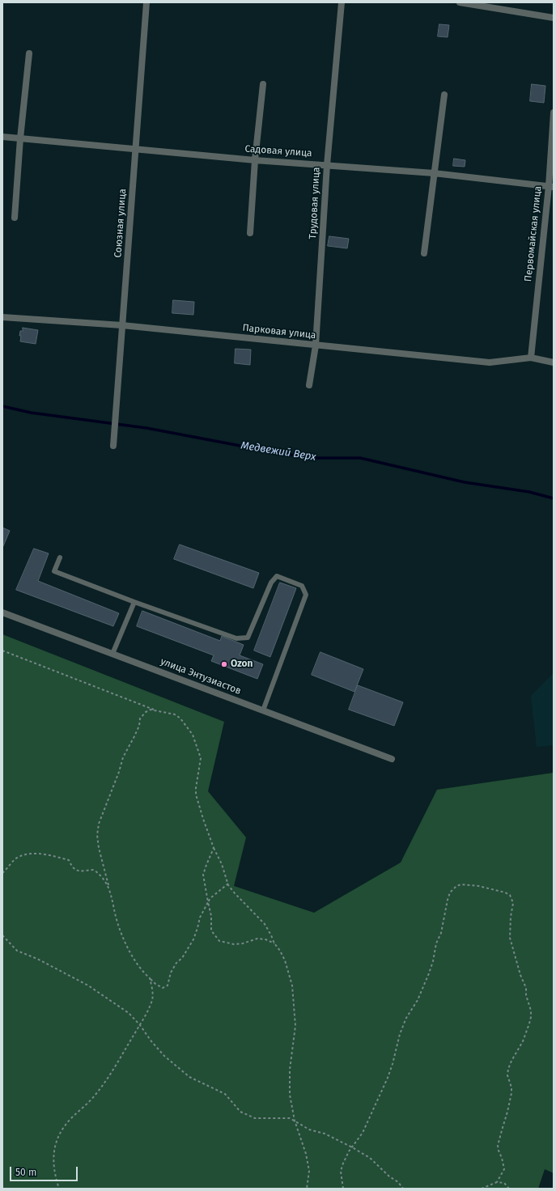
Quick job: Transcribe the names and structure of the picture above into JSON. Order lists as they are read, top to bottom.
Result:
{
  "streets": {
    "street": [
      "Садовая улица",
      "Трудовая улица",
      "Союзная улица",
      "Первомайская улица",
      "Парковая улица",
      "улица Энтузиастов"
    ]
  },
  "crossings": [
    ["Садовая улица", "Трудовая улица"],
    ["Садовая улица", "Союзная улица"],
    ["Садовая улица", "Первомайская улица"],
    ["Трудовая улица", "Парковая улица"],
    ["Союзная улица", "Парковая улица"],
    ["Первомайская улица", "Парковая улица"]
  ],
  "water": ["Медвежий Верх"],
  "places": ["Ozon"],
  "scale_bar": "50 m"
}
